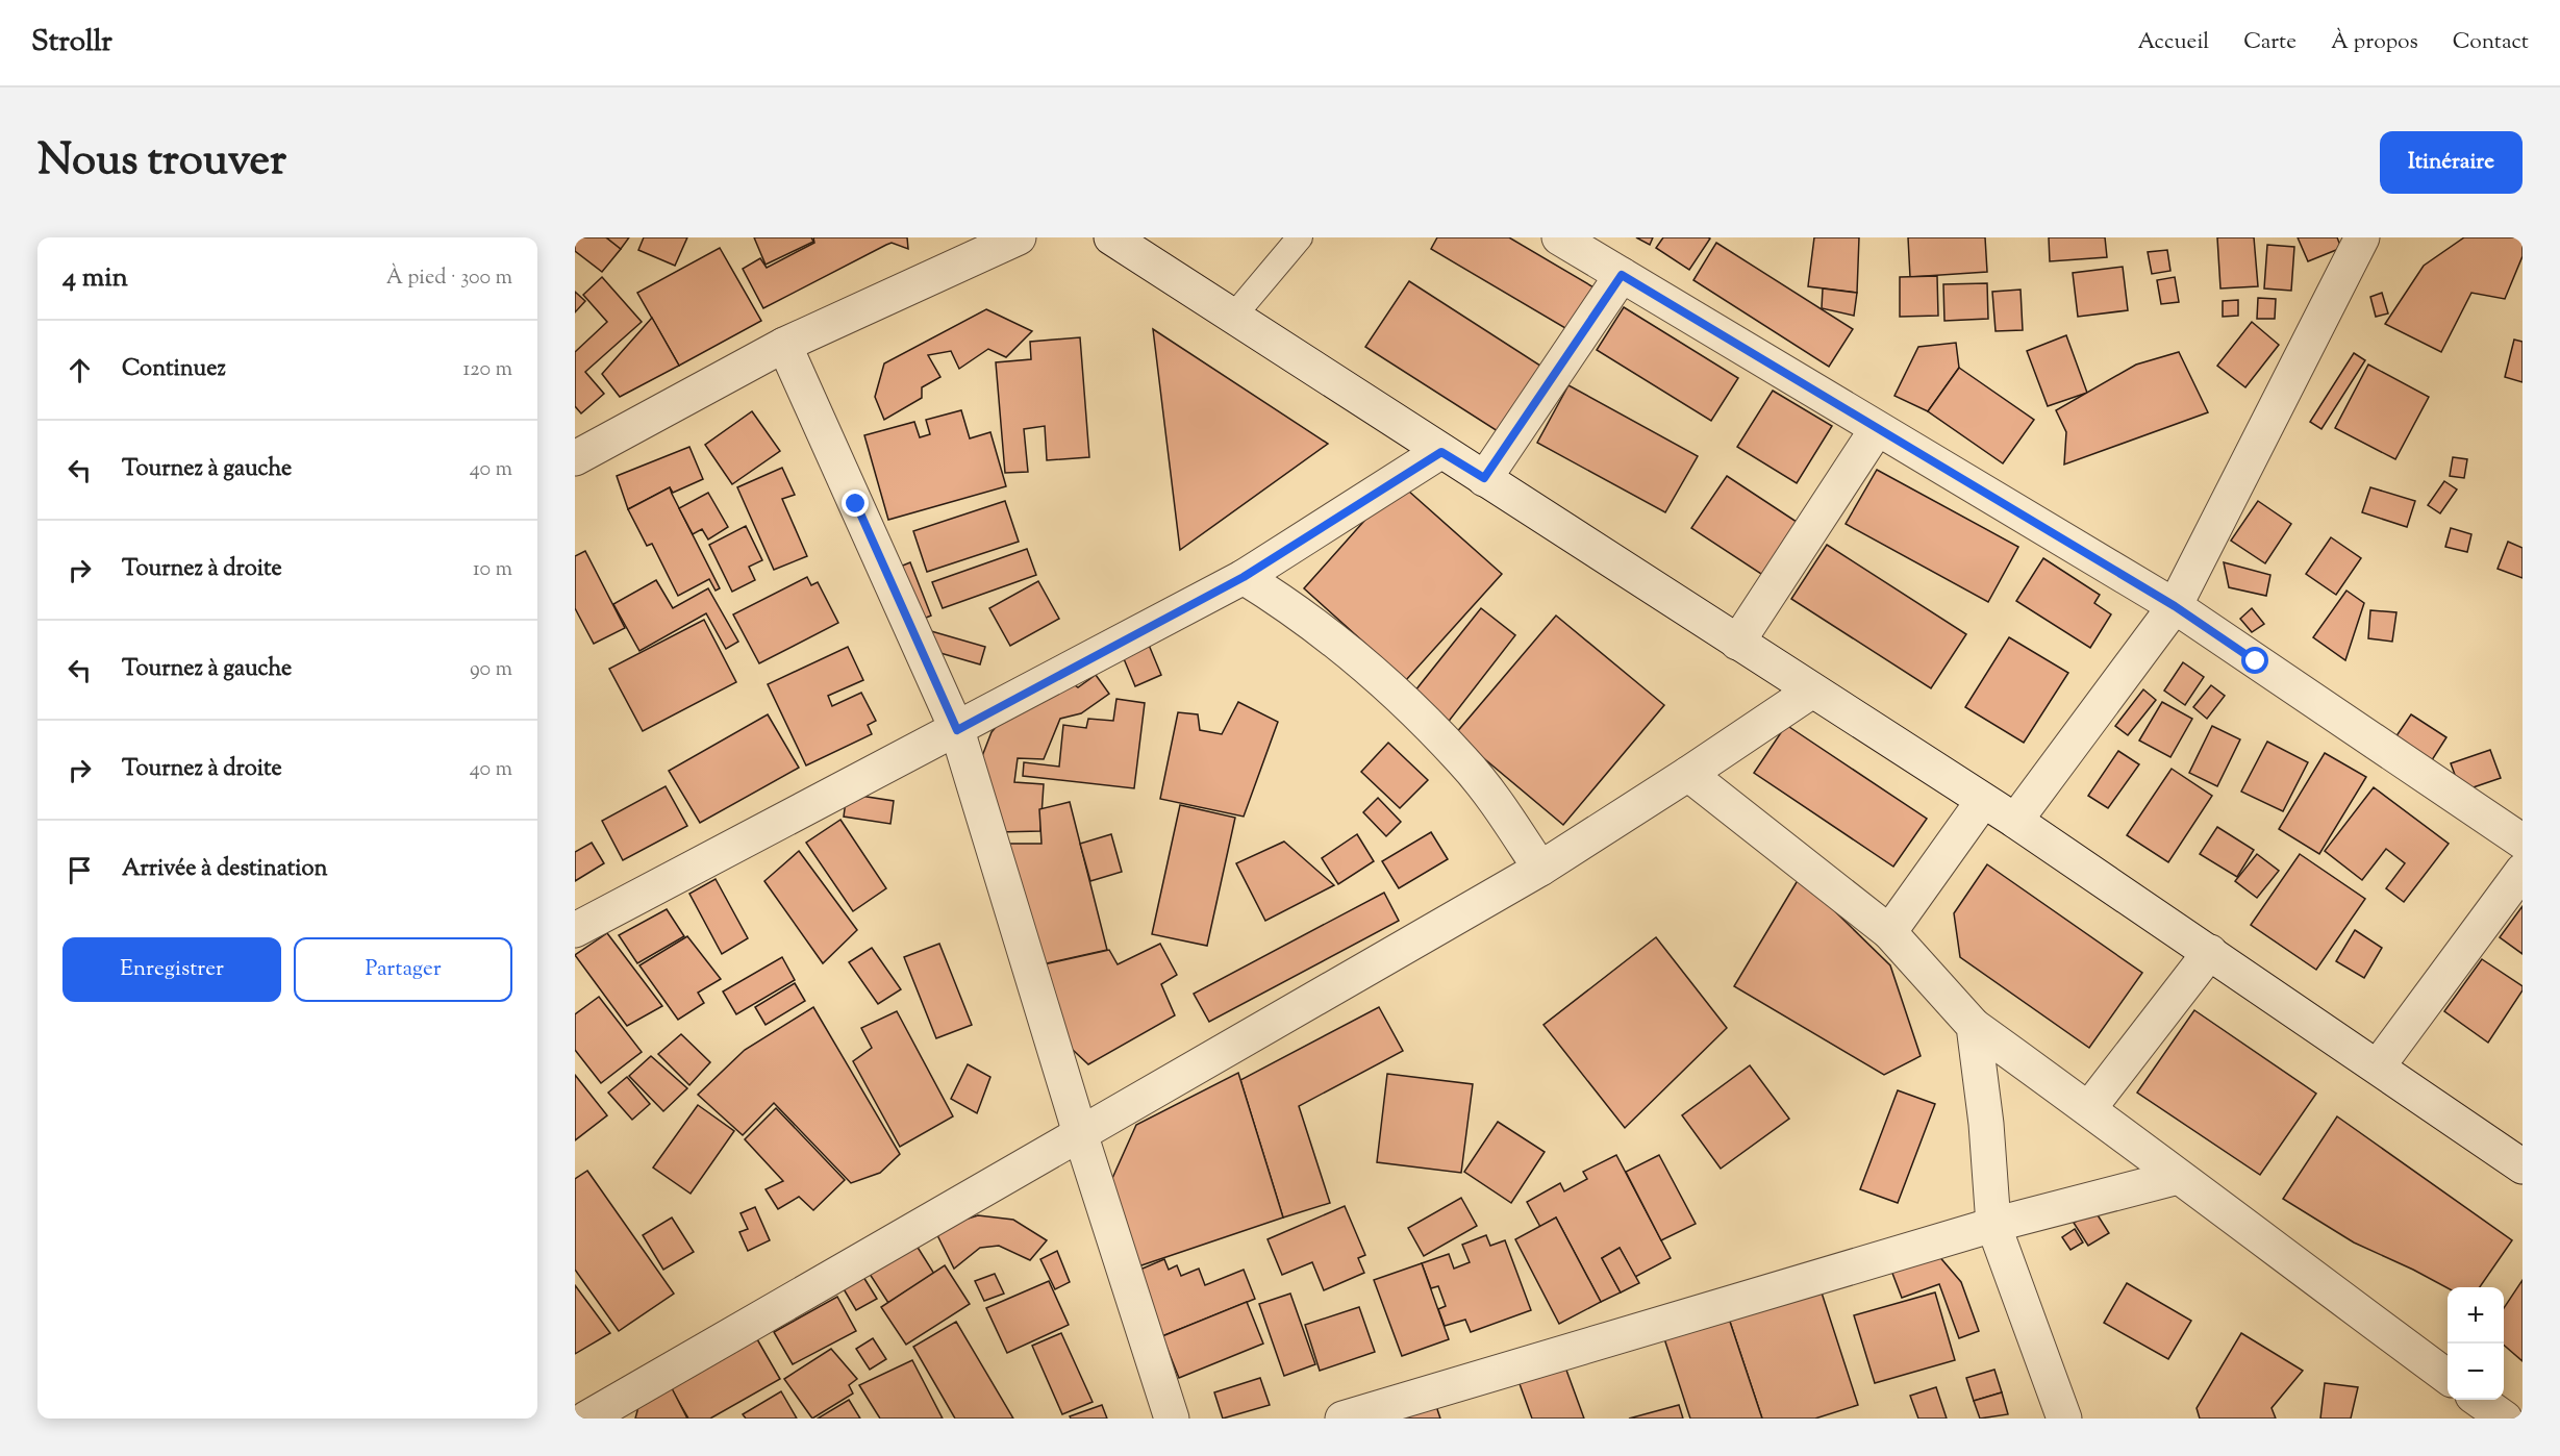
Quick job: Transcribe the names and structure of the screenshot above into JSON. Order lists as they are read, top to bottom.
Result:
{
  "page": {
    "header": "Strollr",
    "nav": [
      "Accueil",
      "Carte",
      "À propos",
      "Contact"
    ],
    "title": "Nous trouver",
    "buttons": [
      "Itinéraire",
      ["Enregistrer", "Partager"]
    ],
    "heading": ["4 min", "À pied · 300 m"],
    "list": [
      ["Continuez", "120 m"],
      ["Tournez à gauche", "40 m"],
      ["Tournez à droite", "10 m"],
      ["Tournez à gauche", "90 m"],
      ["Tournez à droite", "40 m"],
      "Arrivée à destination"
    ],
    "map_buttons": ["+", "−"]
  }
}
